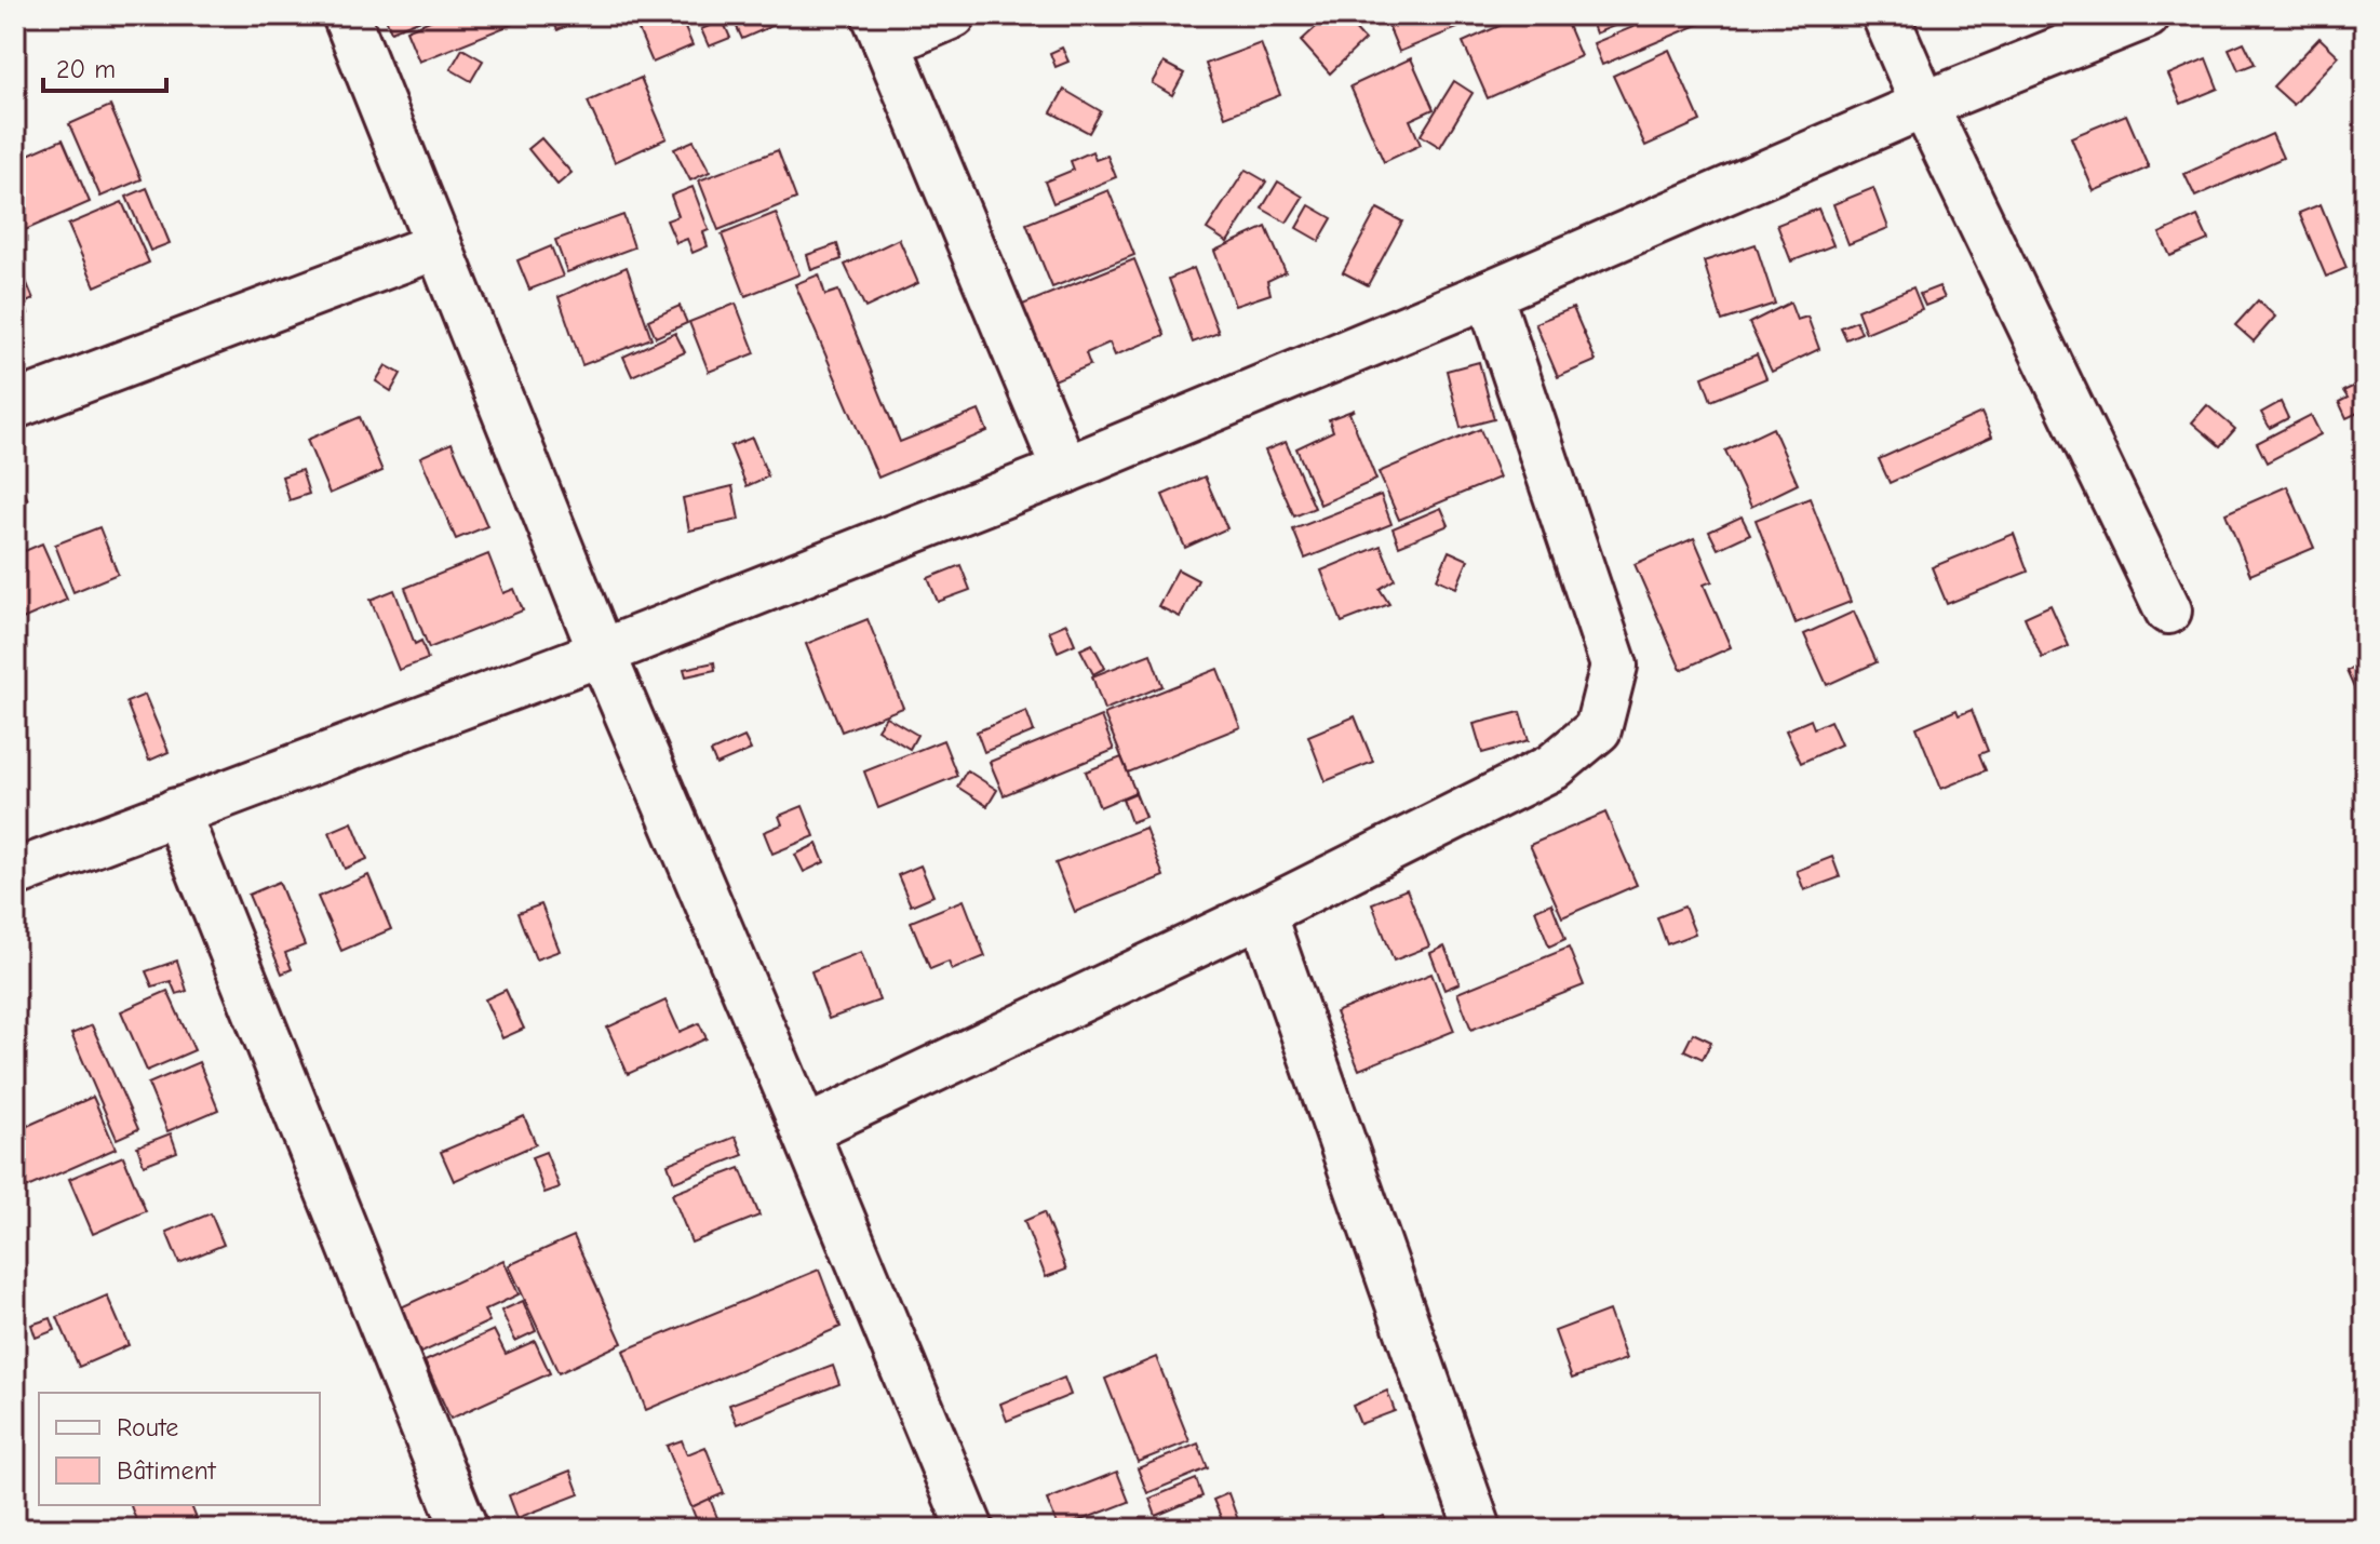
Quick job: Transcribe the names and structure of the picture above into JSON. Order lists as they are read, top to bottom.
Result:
{
  "legend": ["Route", "Bâtiment"],
  "scale_bar": "20 m"
}
